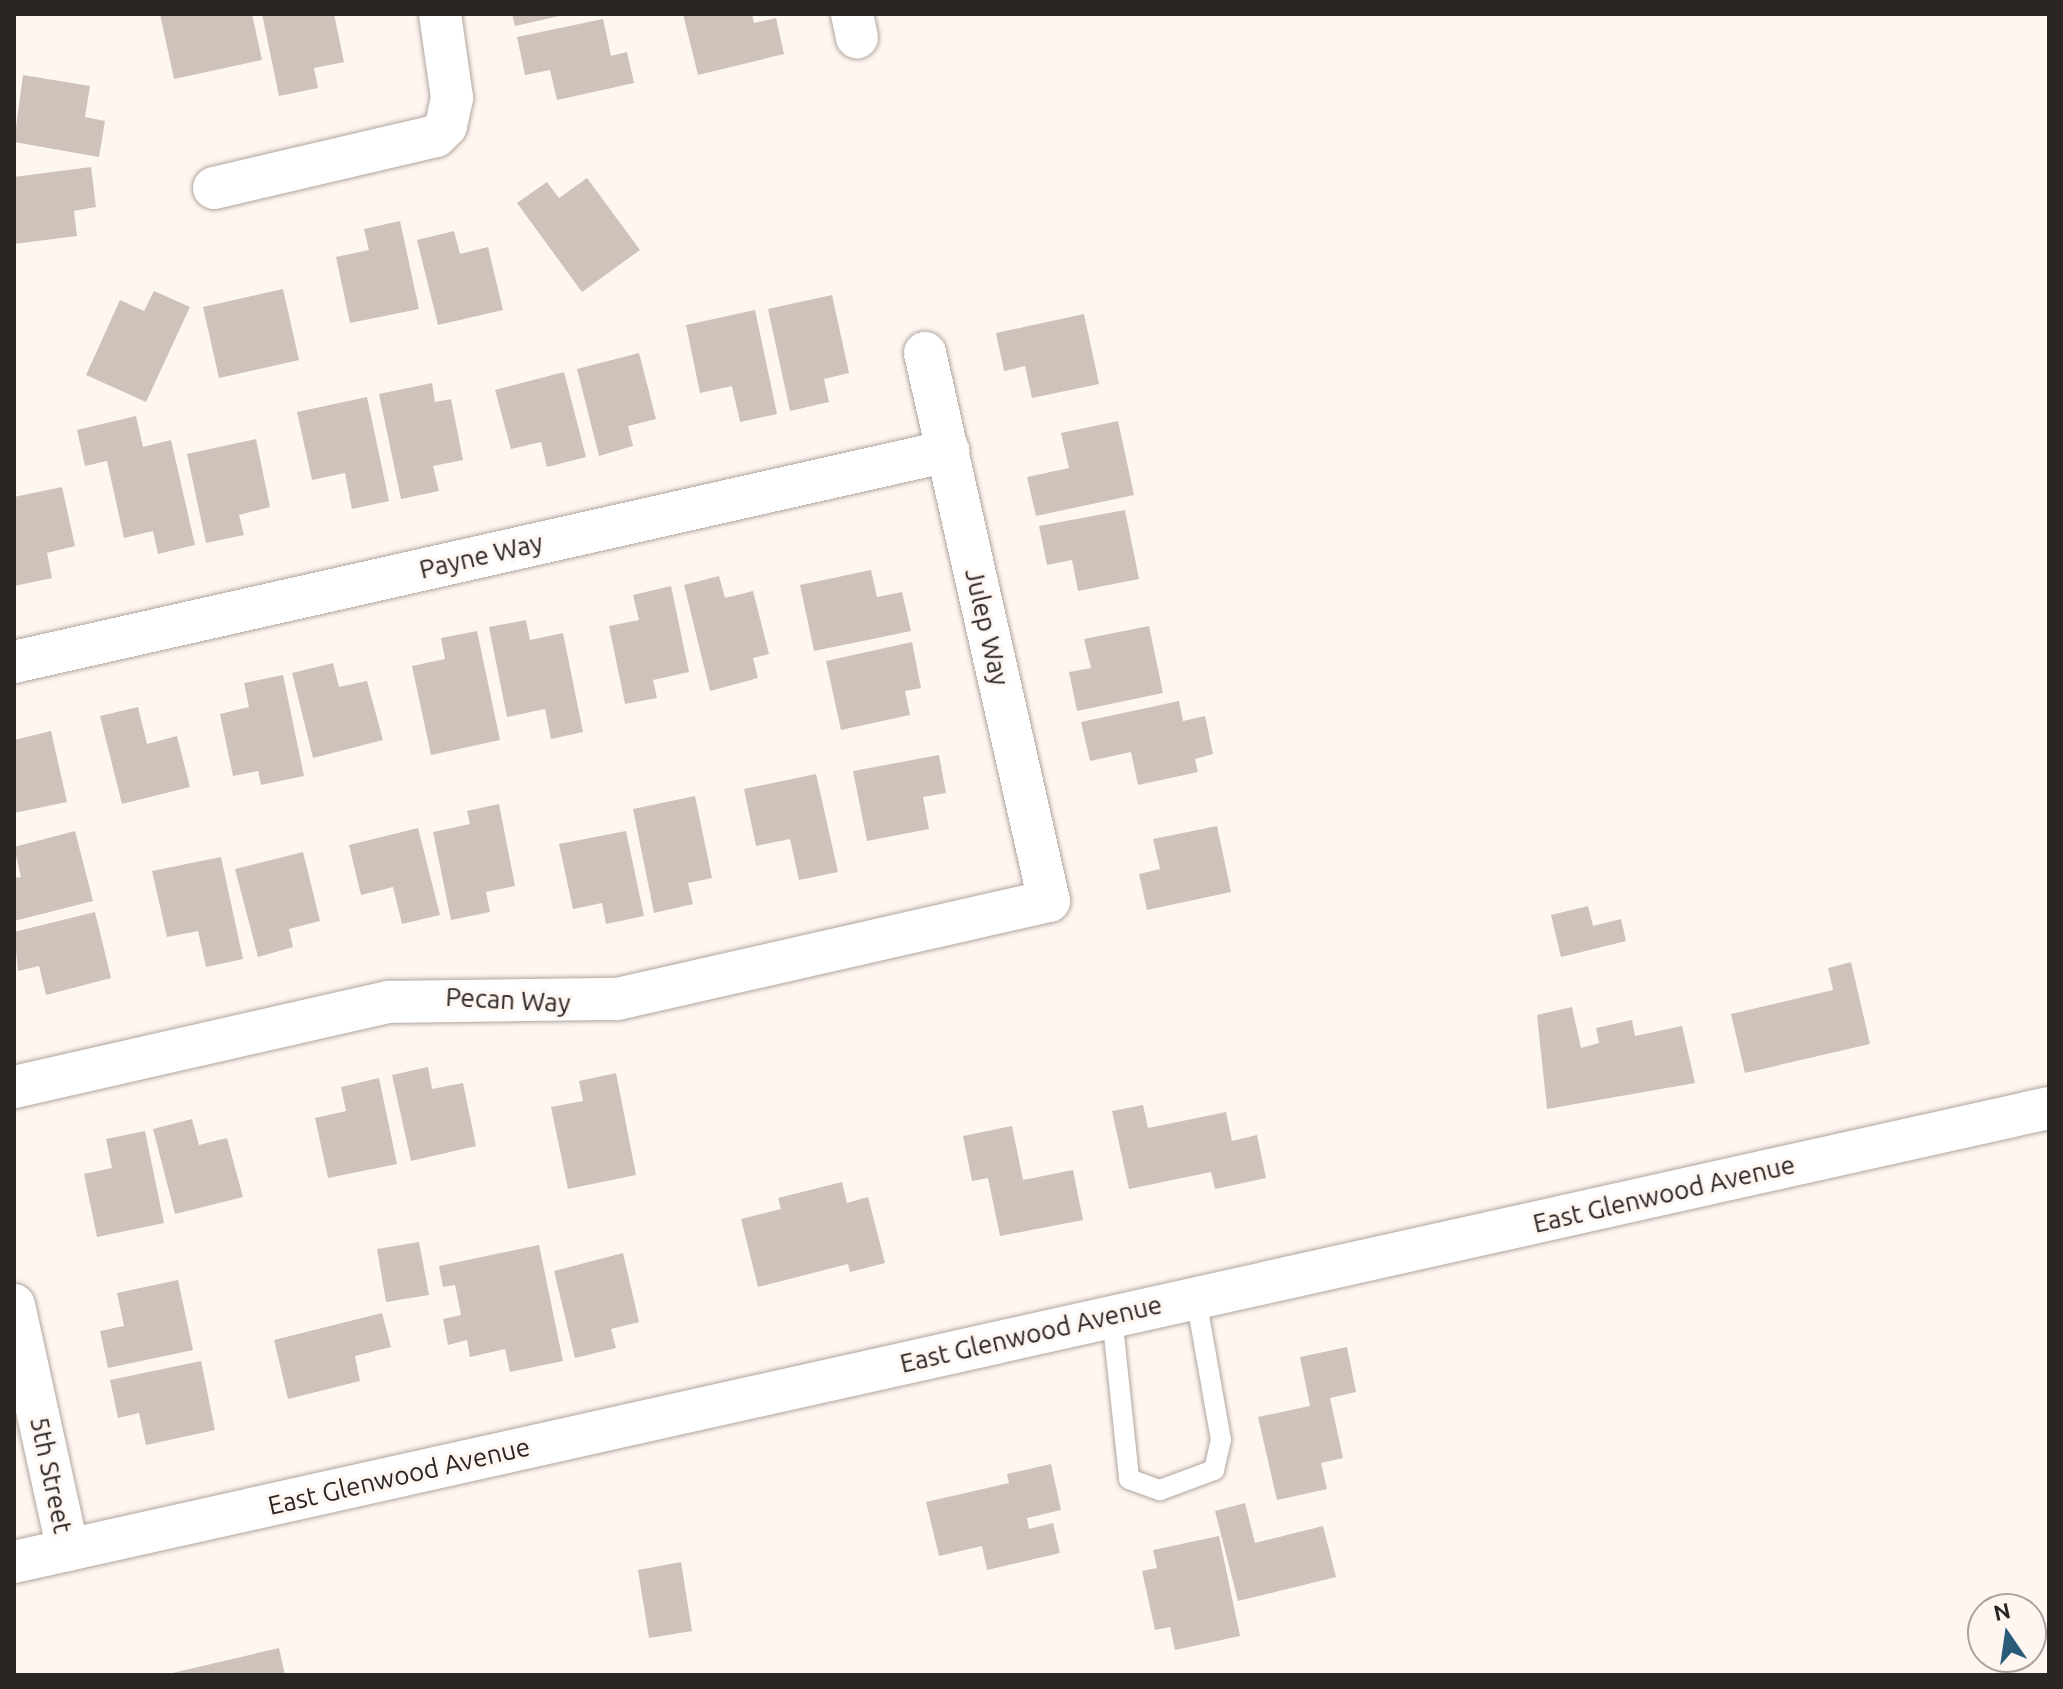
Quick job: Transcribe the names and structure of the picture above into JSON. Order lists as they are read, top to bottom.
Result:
{
  "streets": {
    "street": [
      "Payne Way",
      "Julep Way",
      "Pecan Way",
      "East Glenwood Avenue",
      "5th Street"
    ]
  },
  "crossings": [
    ["Payne Way", "Julep Way"],
    ["Julep Way", "Pecan Way"],
    ["East Glenwood Avenue", "5th Street"]
  ],
  "north": "top"
}
